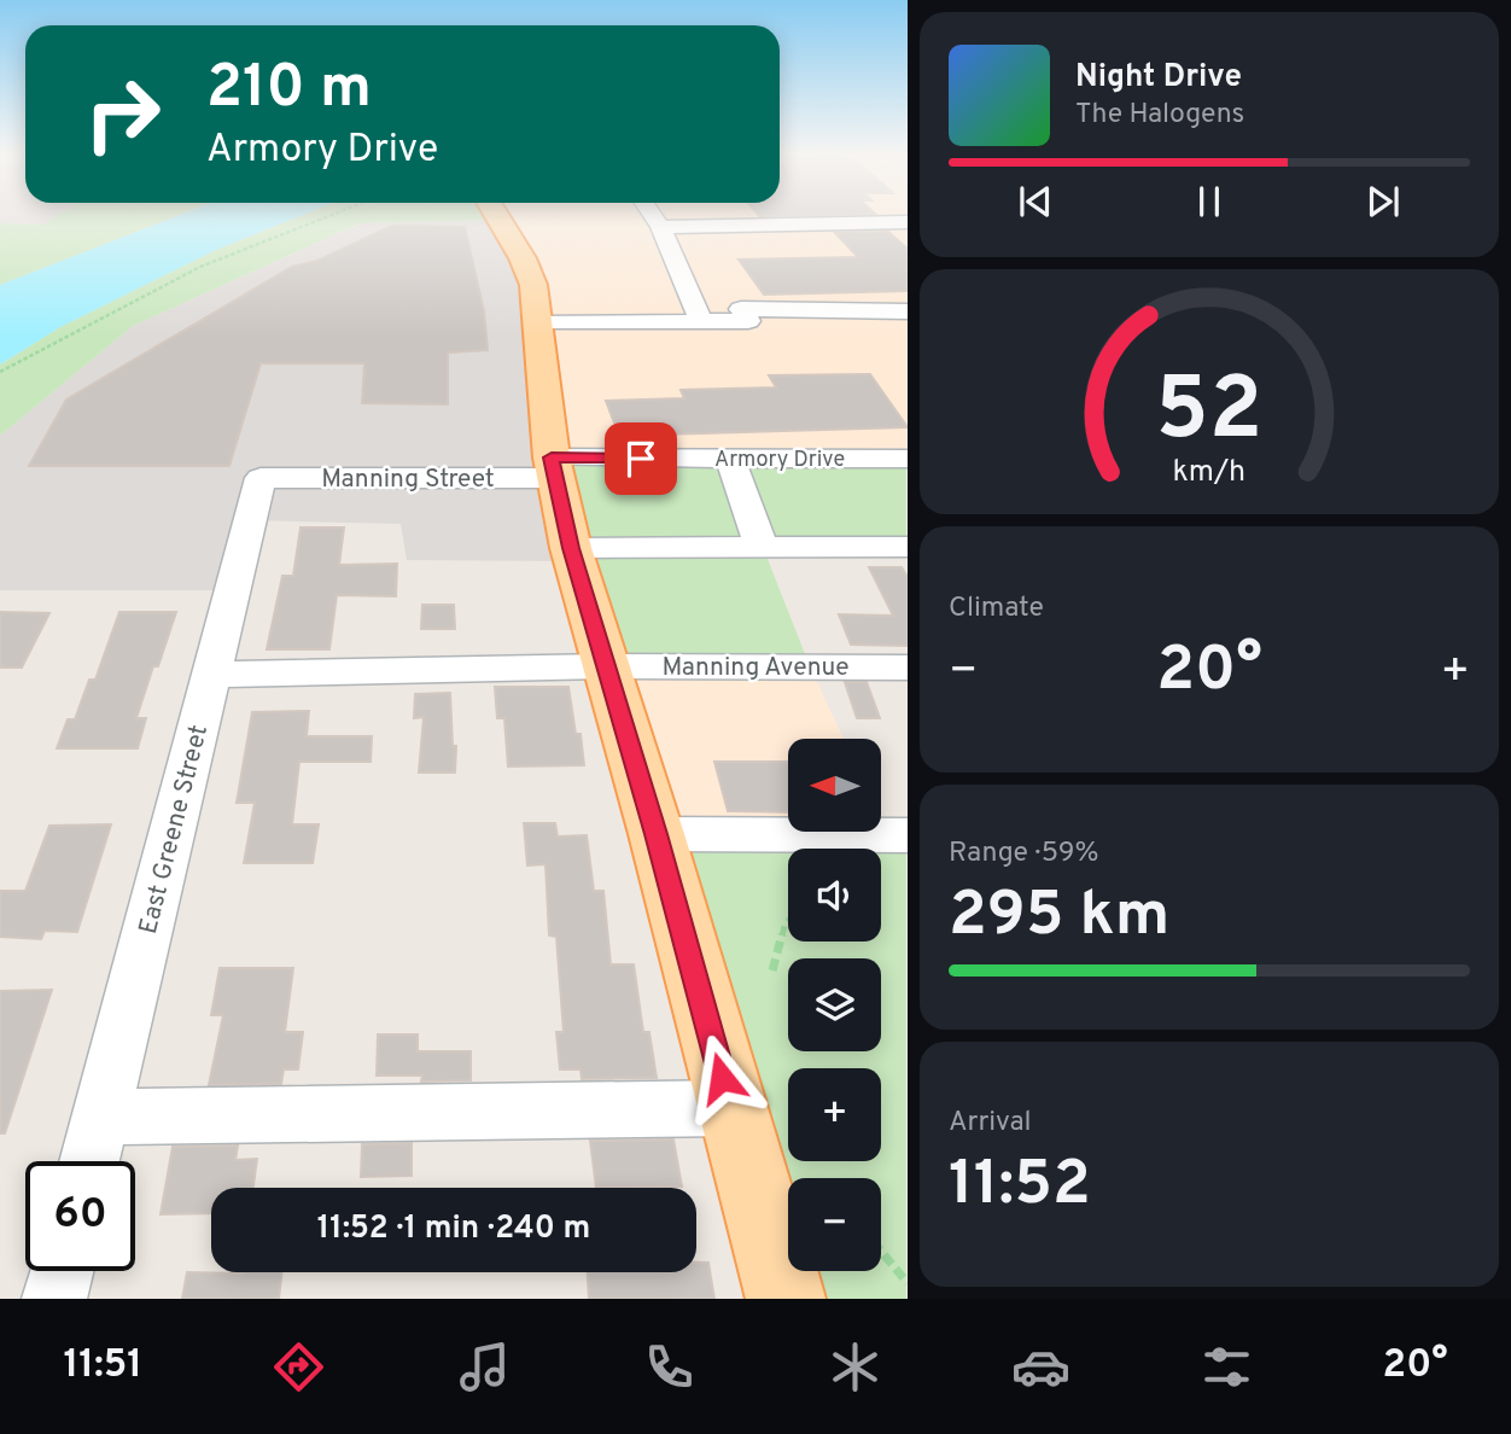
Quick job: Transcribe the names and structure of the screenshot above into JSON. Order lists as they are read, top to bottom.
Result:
{
  "streets": {
    "street": [
      "Armory Drive",
      "Manning Street",
      "Manning Avenue",
      "East Greene Street"
    ]
  },
  "crossings": [
    ["Armory Drive", "Manning Street"],
    ["Manning Street", "East Greene Street"],
    ["Manning Avenue", "East Greene Street"]
  ],
  "north": "left",
  "page": {
    "turn": ["210 m", "Armory Drive"],
    "song": ["Night Drive", "The Halogens"],
    "tile": [
      "Climate",
      ["Range · 59%", "295 km"],
      ["Arrival", "11:52"]
    ],
    "heat": ["−", "20°", "+"],
    "map_buttons": ["+", "−"],
    "limit": "60",
    "trip": "11:52 · 1 min · 240 m",
    "tabs": ["11:51", "20°"],
    "gauge": ["52", "km/h"]
  }
}
